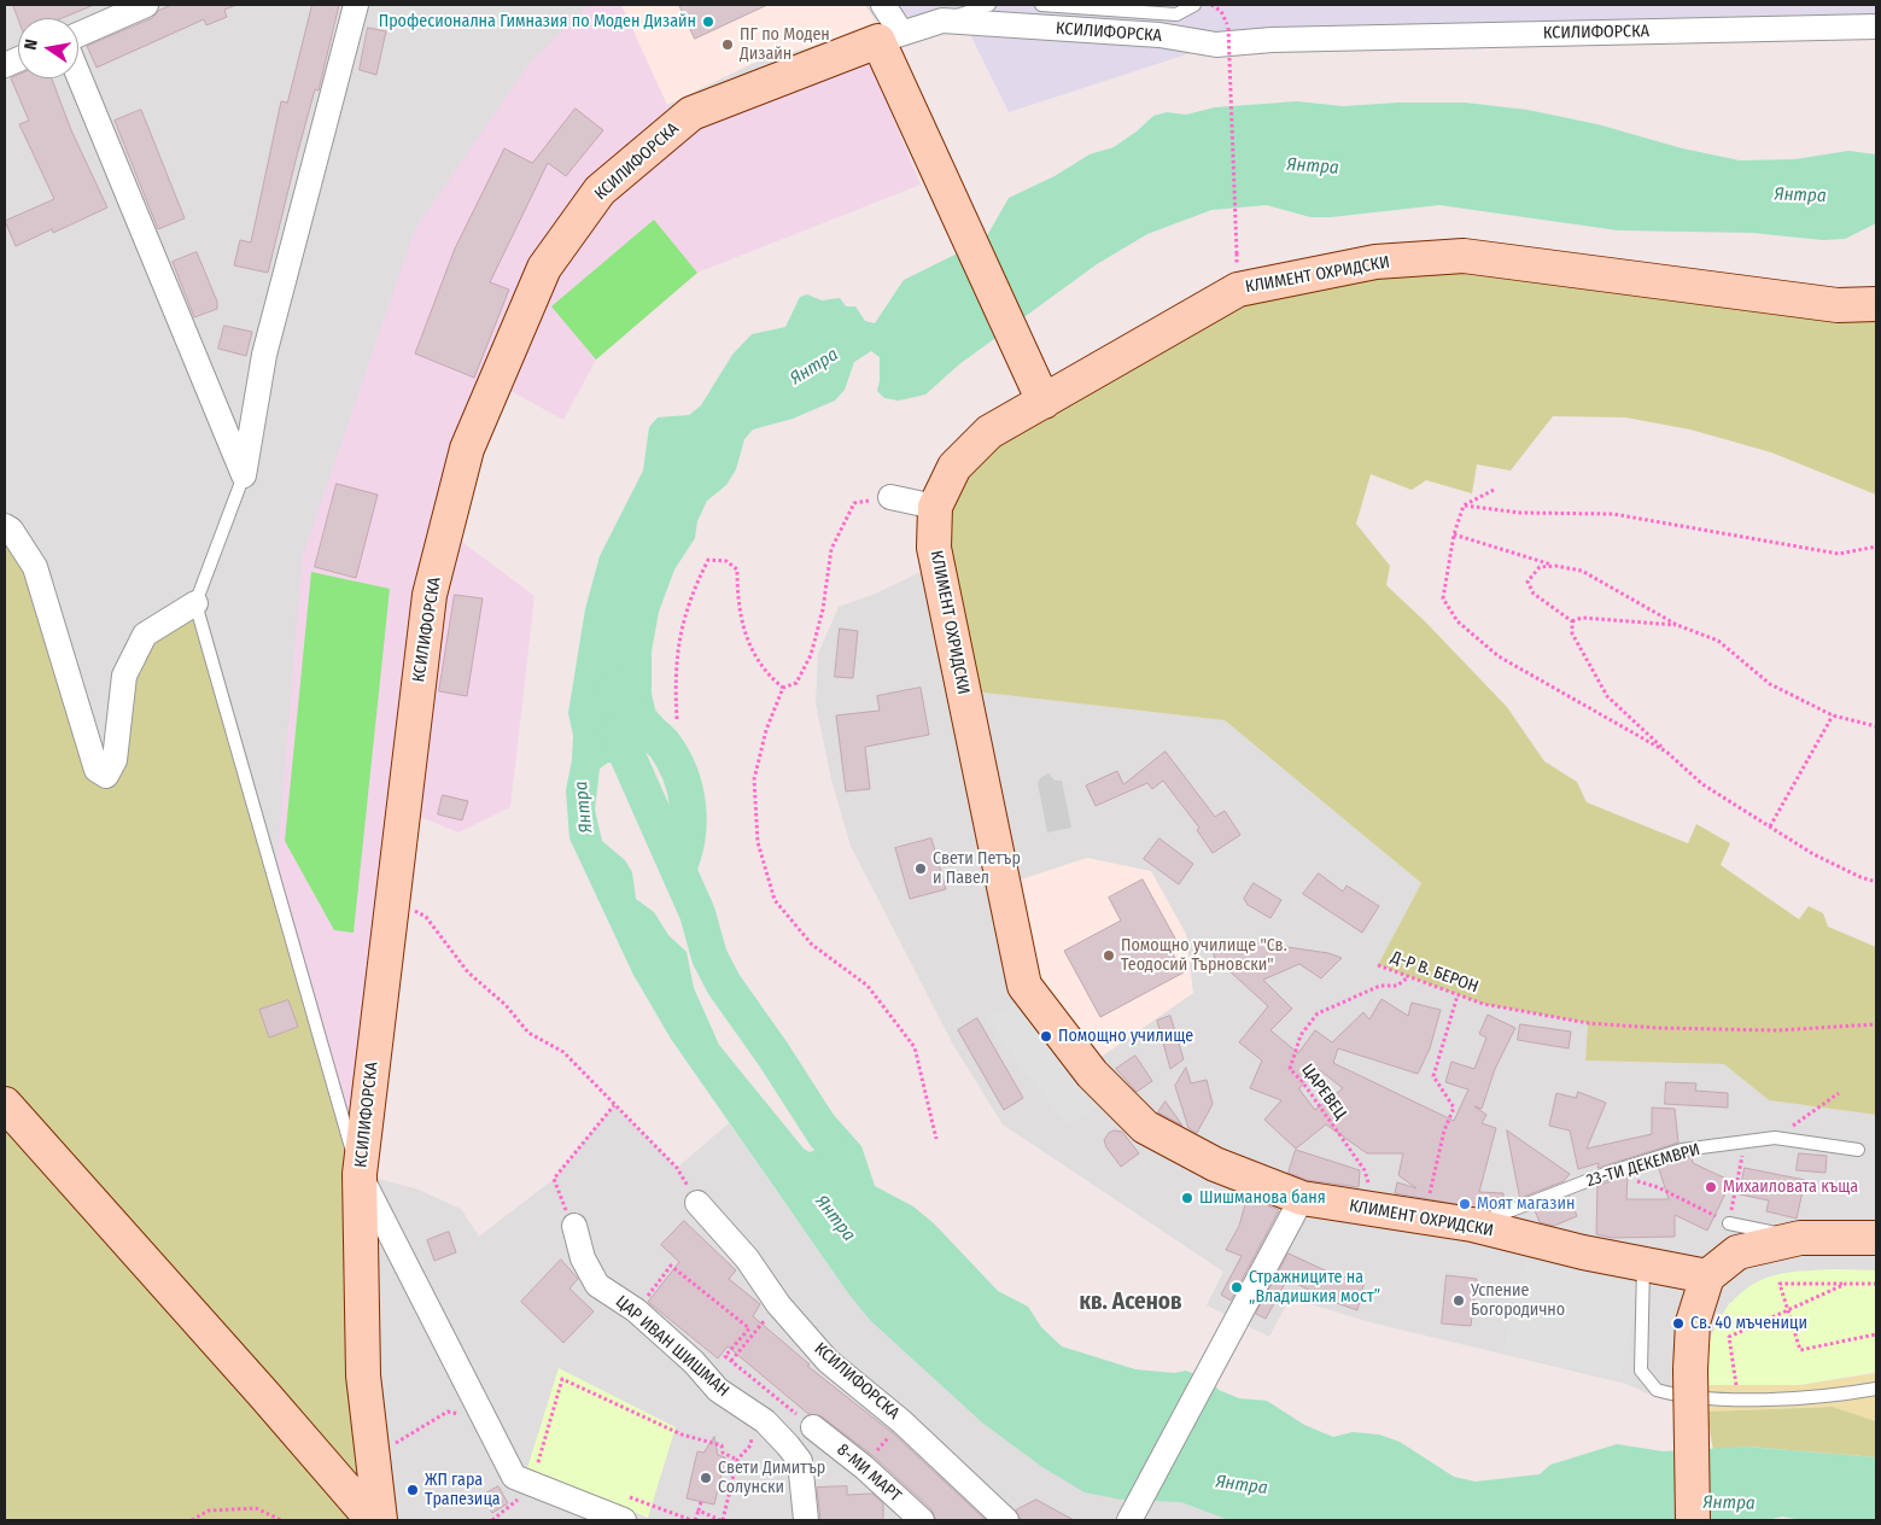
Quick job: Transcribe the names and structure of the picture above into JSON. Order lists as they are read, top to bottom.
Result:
{
  "streets": {
    "street": [
      "КСИЛИФОРСКА",
      "КЛИМЕНТ ОХРИДСКИ",
      "ЦАР ИВАН ШИШМАН",
      "8-МИ МАРТ"
    ],
    "lane": ["23-ТИ ДЕКЕМВРИ"],
    "path": ["Д-Р В. БЕРОН", "ЦАРЕВЕЦ"]
  },
  "crossings": [
    ["КЛИМЕНТ ОХРИДСКИ", "ЦАРЕВЕЦ"],
    ["КЛИМЕНТ ОХРИДСКИ", "23-ТИ ДЕКЕМВРИ"],
    ["Д-Р В. БЕРОН", "ЦАРЕВЕЦ"]
  ],
  "districts": ["кв. Асенов"],
  "water": ["Янтра"],
  "places": [
    "Професионална Гимназия по Моден Дизайн",
    "ПГ по Моден Дизайн",
    "Свети Петър и Павел",
    "Помощно училище \"Св. Теодосий Търновски\"",
    "Помощно училище",
    "Михаиловата къща",
    "Шишманова баня",
    "Моят магазин",
    "Стражниците на „Владишкия мост”",
    "Успение Богородично",
    "Св. 40 мъченици",
    "Свети Димитър Солунски",
    "ЖП гара Трапезица"
  ],
  "north": "left"
}
